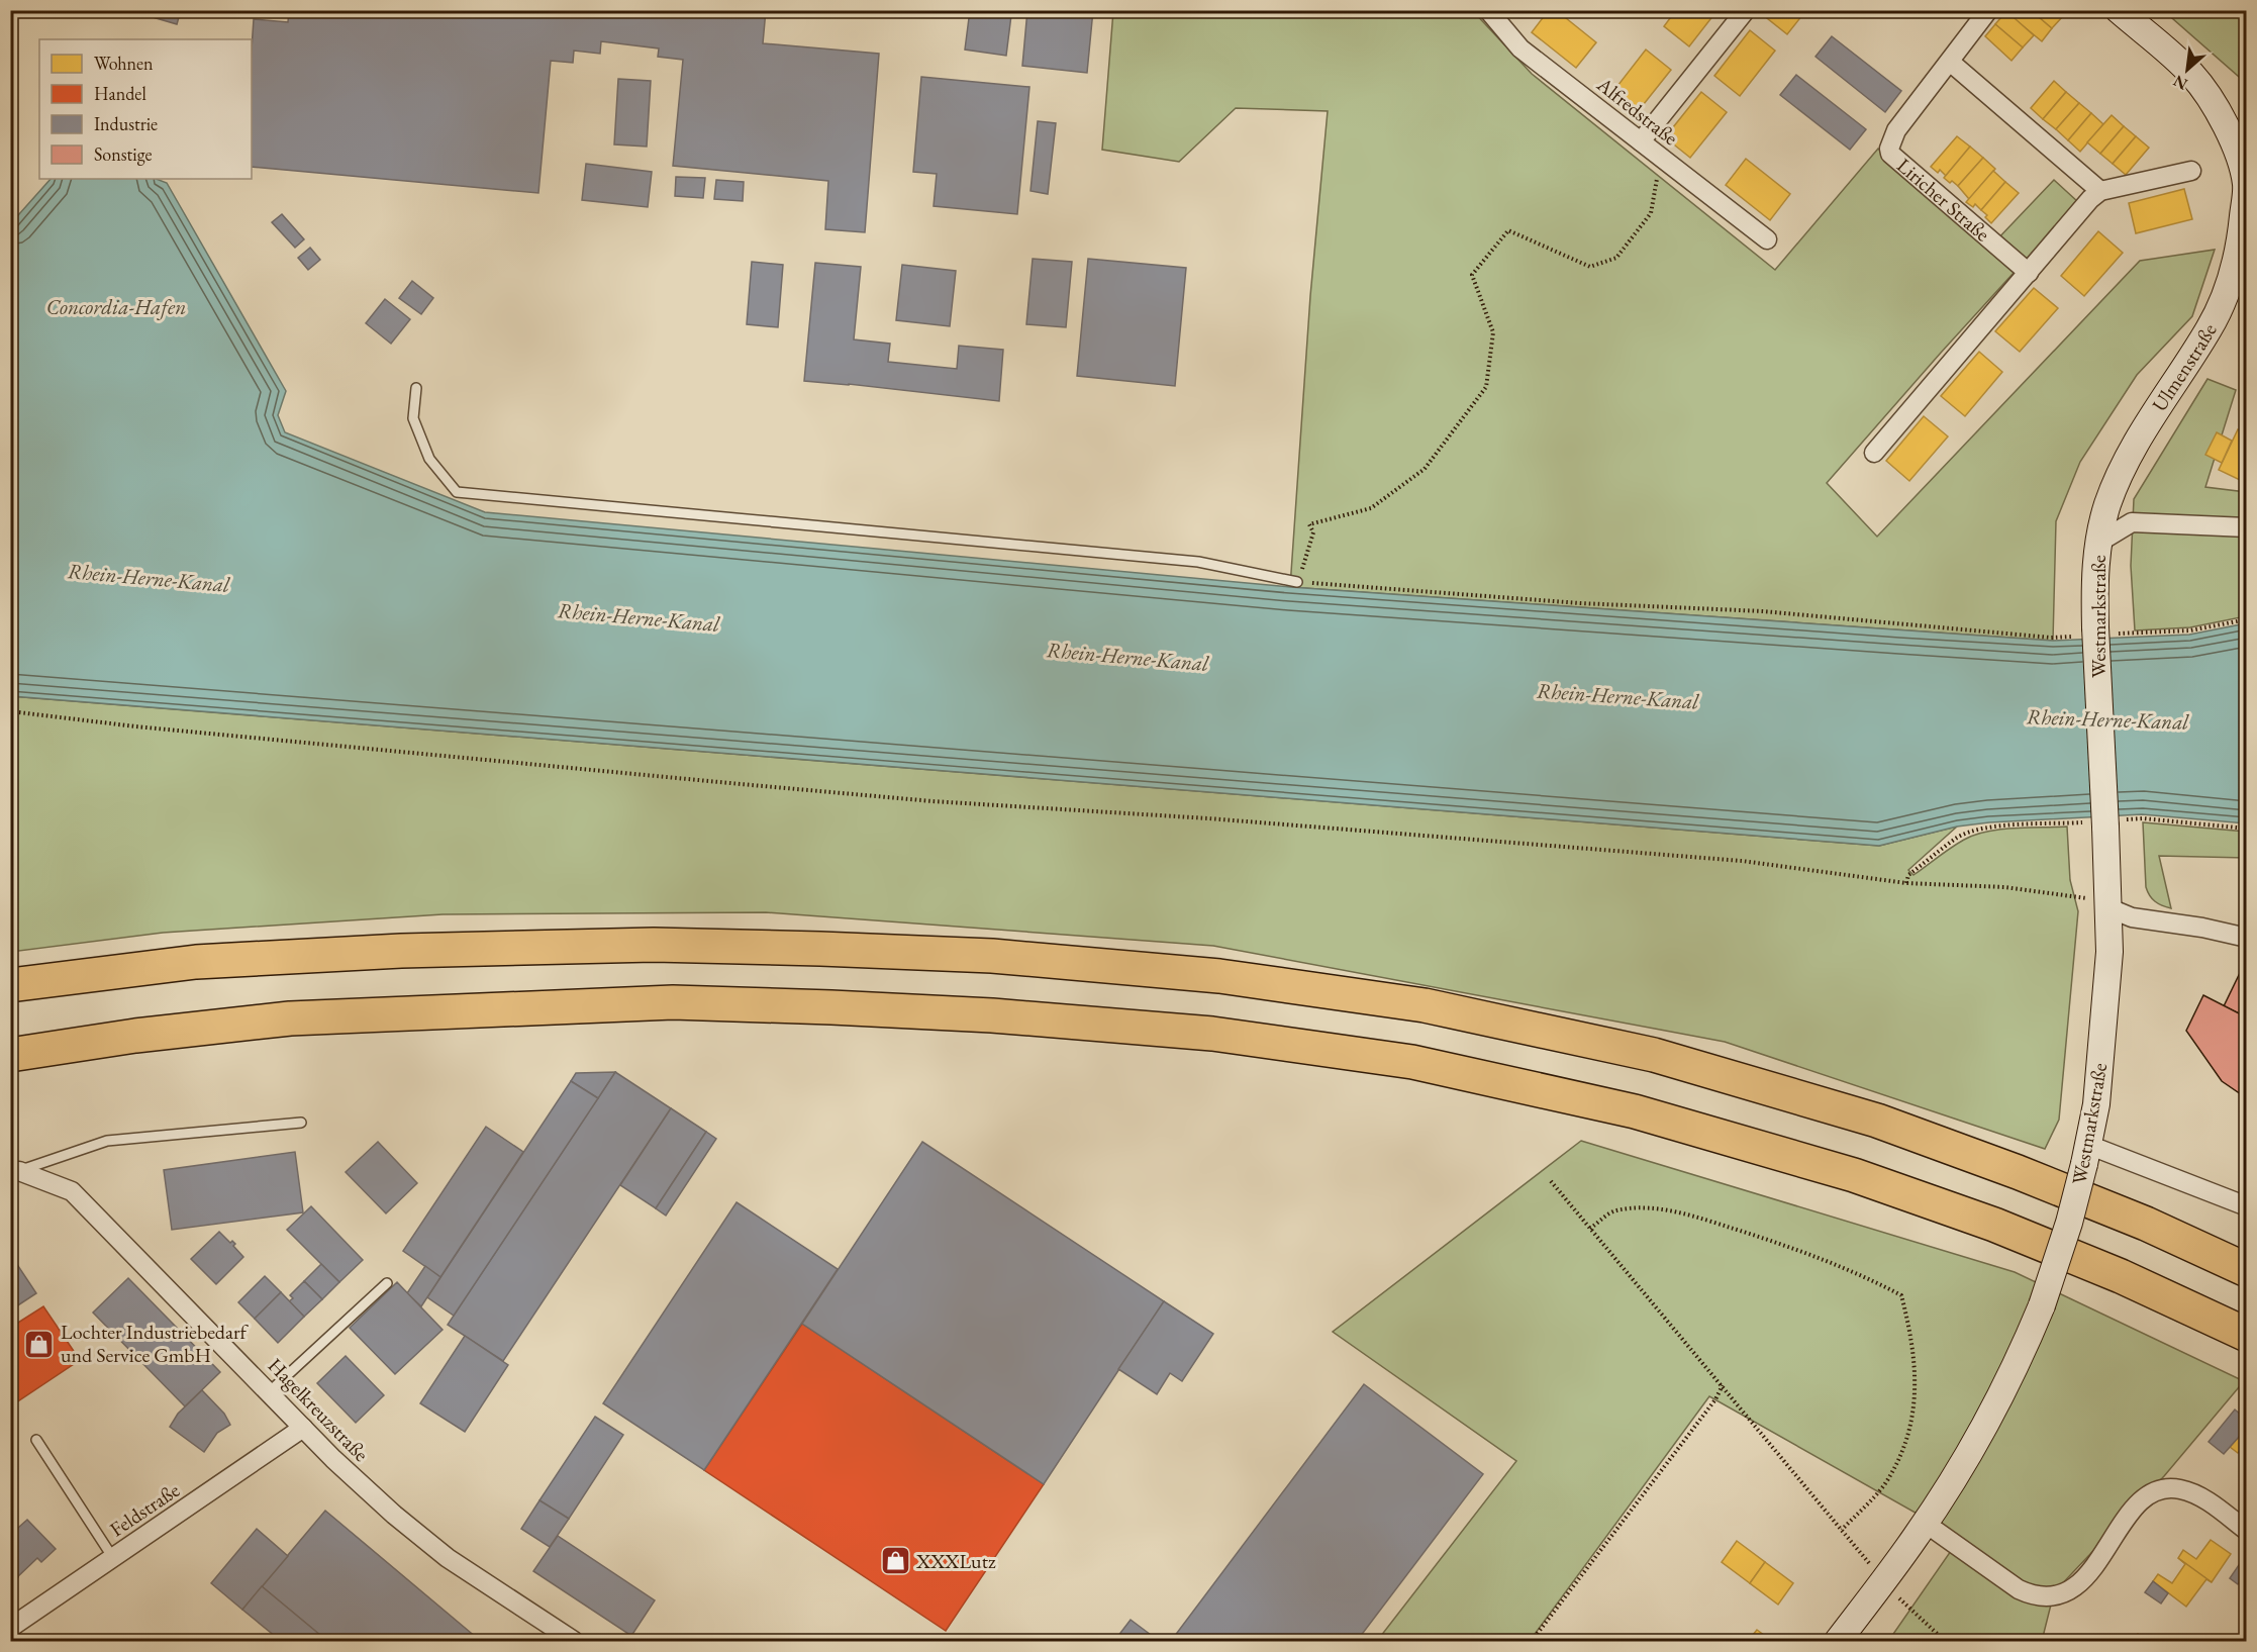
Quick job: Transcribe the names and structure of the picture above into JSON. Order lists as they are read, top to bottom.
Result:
{
  "streets": {
    "street": [
      "Alfredstraße",
      "Liricher Straße",
      "Ulmenstraße",
      "Westmarkstraße",
      "Hagelkreuzstraße",
      "Feldstraße"
    ]
  },
  "crossings": [
    ["Ulmenstraße", "Westmarkstraße"],
    ["Hagelkreuzstraße", "Feldstraße"]
  ],
  "water": ["Concordia-Hafen", "Rhein-Herne-Kanal"],
  "places": {
    "shop": ["Lochter Industriebedarf und Service GmbH", "XXXLutz"]
  },
  "legend": [
    "Wohnen",
    "Handel",
    "Industrie",
    "Sonstige"
  ],
  "north": "bottom left"
}
